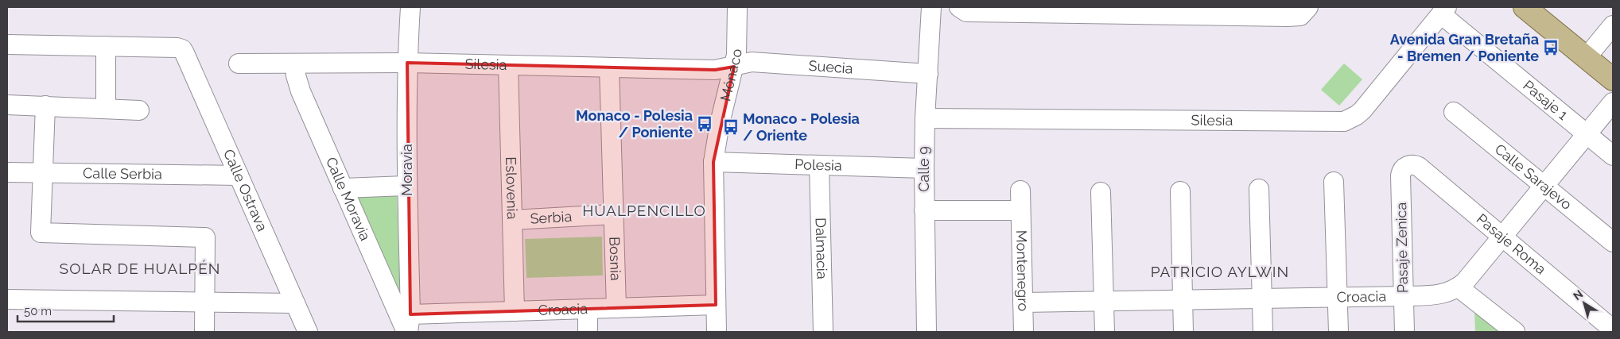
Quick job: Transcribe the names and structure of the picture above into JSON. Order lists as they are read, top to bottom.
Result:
{
  "streets": {
    "street": [
      "Silesia",
      "Suecia",
      "Mónaco",
      "Pasaje 1",
      "Polesia",
      "Calle 9",
      "Moravia",
      "Calle Serbia",
      "Calle Sarajevo",
      "Eslovenia",
      "Calle Ostrava",
      "Calle Moravia",
      "Serbia",
      "Pasaje Roma",
      "Pasaje Zenica",
      "Dalmacia",
      "Bosnia",
      "Montenegro",
      "Croacia"
    ]
  },
  "crossings": [
    ["Silesia", "Suecia"],
    ["Silesia", "Mónaco"],
    ["Silesia", "Pasaje 1"],
    ["Silesia", "Calle 9"],
    ["Silesia", "Moravia"],
    ["Silesia", "Eslovenia"],
    ["Silesia", "Calle Moravia"],
    ["Silesia", "Bosnia"],
    ["Suecia", "Mónaco"],
    ["Suecia", "Calle 9"],
    ["Mónaco", "Polesia"],
    ["Mónaco", "Croacia"],
    ["Pasaje 1", "Croacia"],
    ["Polesia", "Calle 9"],
    ["Polesia", "Dalmacia"],
    ["Calle 9", "Montenegro"],
    ["Moravia", "Calle Moravia"],
    ["Moravia", "Croacia"],
    ["Calle Serbia", "Calle Ostrava"],
    ["Calle Sarajevo", "Croacia"],
    ["Eslovenia", "Serbia"],
    ["Eslovenia", "Croacia"],
    ["Calle Moravia", "Croacia"],
    ["Serbia", "Bosnia"],
    ["Pasaje Roma", "Pasaje Zenica"],
    ["Pasaje Roma", "Croacia"],
    ["Pasaje Zenica", "Croacia"],
    ["Bosnia", "Croacia"],
    ["Montenegro", "Croacia"]
  ],
  "districts": ["HUALPENCILLO", "SOLAR DE HUALPÉN", "PATRICIO AYLWIN"],
  "places": {
    "bus stop": ["Avenida Gran Bretaña - Bremen / Poniente", "Monaco - Polesia / Poniente", "Monaco - Polesia / Oriente"]
  },
  "scale_bar": "50 m",
  "north": "top left"
}
